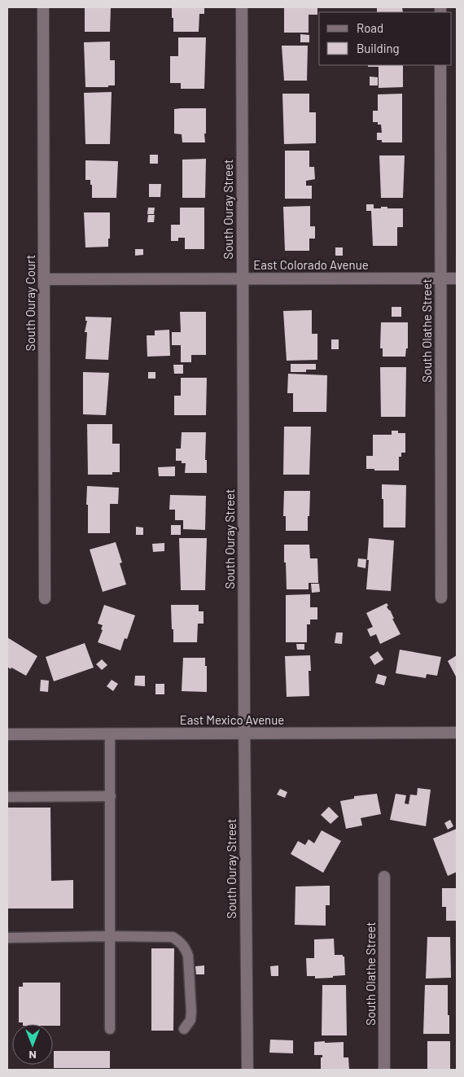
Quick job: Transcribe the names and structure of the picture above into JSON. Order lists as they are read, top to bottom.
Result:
{
  "streets": {
    "street": [
      "South Ouray Street",
      "East Colorado Avenue",
      "South Ouray Court",
      "South Olathe Street",
      "East Mexico Avenue"
    ]
  },
  "crossings": [
    ["South Ouray Street", "East Colorado Avenue"],
    ["South Ouray Street", "East Mexico Avenue"],
    ["East Colorado Avenue", "South Ouray Court"],
    ["East Colorado Avenue", "South Olathe Street"]
  ],
  "legend": ["Road", "Building"],
  "north": "bottom"
}
